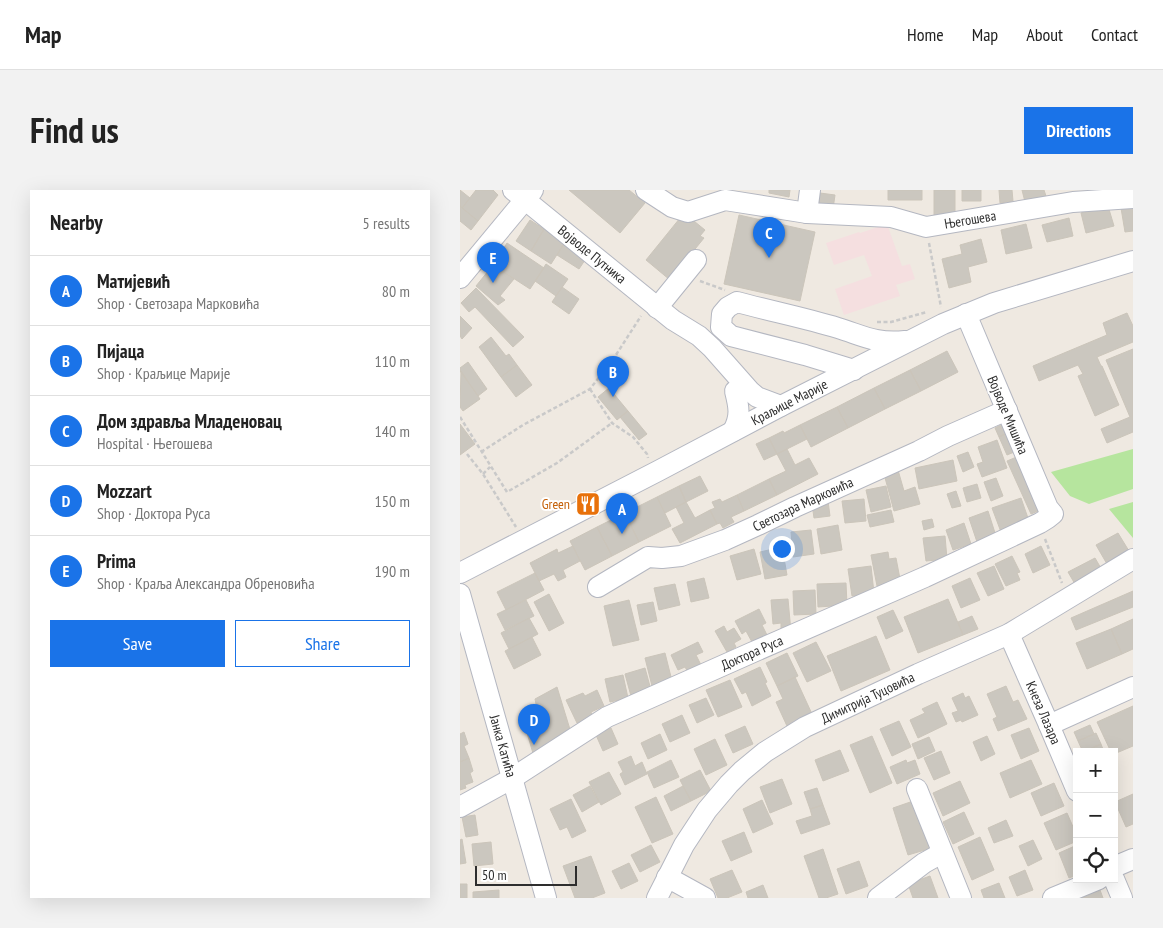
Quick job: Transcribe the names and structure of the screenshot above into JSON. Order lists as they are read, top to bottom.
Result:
{
  "streets": {
    "street": [
      "Његошева",
      "Војводе Путника",
      "Краљице Марије",
      "Војводе Мишића",
      "Светозара Марковића",
      "Доктора Руса",
      "Димитрија Туцовића",
      "Кнеза Лазара",
      "Јанка Катића"
    ]
  },
  "crossings": [
    ["Војводе Путника", "Краљице Марије"],
    ["Краљице Марије", "Војводе Мишића"],
    ["Војводе Мишића", "Светозара Марковића"],
    ["Војводе Мишића", "Доктора Руса"],
    ["Доктора Руса", "Јанка Катића"],
    ["Димитрија Туцовића", "Кнеза Лазара"]
  ],
  "places": {
    "restaurant": ["Green"]
  },
  "scale_bar": "50 m",
  "page": {
    "header": "Map",
    "nav": [
      "Home",
      "Map",
      "About",
      "Contact"
    ],
    "title": "Find us",
    "buttons": [
      "Directions",
      ["Save", "Share"]
    ],
    "heading": ["Nearby", "5 results"],
    "pins": [
      "C",
      "E",
      "B",
      "A",
      "D"
    ],
    "list": [
      {
        "mark": "A",
        "name": "Матијевић",
        "note": "Shop · Светозара Марковића",
        "value": "80 m"
      },
      {
        "mark": "B",
        "name": "Пијаца",
        "note": "Shop · Краљице Марије",
        "value": "110 m"
      },
      {
        "mark": "C",
        "name": "Дом здравља Младеновац",
        "note": "Hospital · Његошева",
        "value": "140 m"
      },
      {
        "mark": "D",
        "name": "Mozzart",
        "note": "Shop · Доктора Руса",
        "value": "150 m"
      },
      {
        "mark": "E",
        "name": "Prima",
        "note": "Shop · Краља Александра Обреновића",
        "value": "190 m"
      }
    ],
    "map_buttons": ["+", "−"],
    "scale": "50 m"
  }
}
